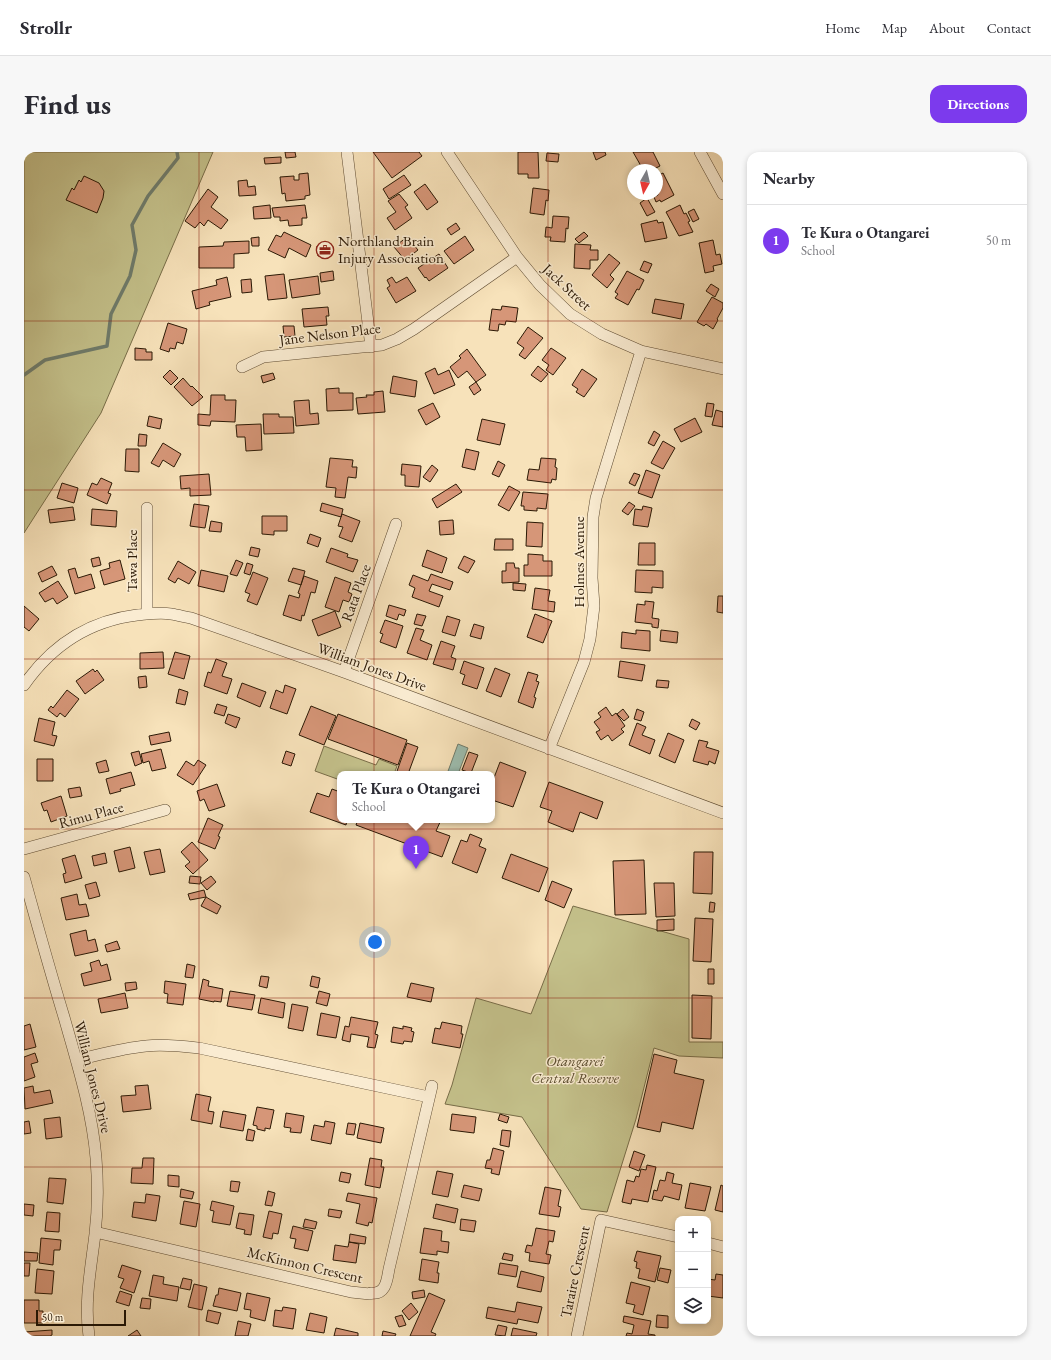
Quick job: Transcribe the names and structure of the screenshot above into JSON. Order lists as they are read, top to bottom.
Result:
{
  "streets": {
    "street": [
      "Jack Street",
      "Jane Nelson Place",
      "Tawa Place",
      "Holmes Avenue",
      "Rata Place",
      "William Jones Drive",
      "Rimu Place",
      "McKinnon Crescent",
      "Taraire Crescent"
    ]
  },
  "crossings": [
    ["Jack Street", "Jane Nelson Place"],
    ["Jack Street", "Holmes Avenue"],
    ["Tawa Place", "William Jones Drive"],
    ["Holmes Avenue", "William Jones Drive"],
    ["Rata Place", "William Jones Drive"],
    ["William Jones Drive", "McKinnon Crescent"]
  ],
  "parks": ["Otangarei Central Reserve"],
  "places": {
    "office": ["Northland Brain Injury Association"]
  },
  "scale_bar": "50 m",
  "north": "bottom",
  "page": {
    "header": "Strollr",
    "nav": [
      "Home",
      "Map",
      "About",
      "Contact"
    ],
    "buttons": "Directions",
    "title": "Find us",
    "heading": "Nearby",
    "list": [
      {
        "mark": "1",
        "name": "Te Kura o Otangarei",
        "note": "School",
        "value": "50 m"
      }
    ],
    "popup": ["Te Kura o Otangarei", "School"],
    "pins": "1",
    "map_buttons": ["+", "−"],
    "scale": "50 m"
  }
}
